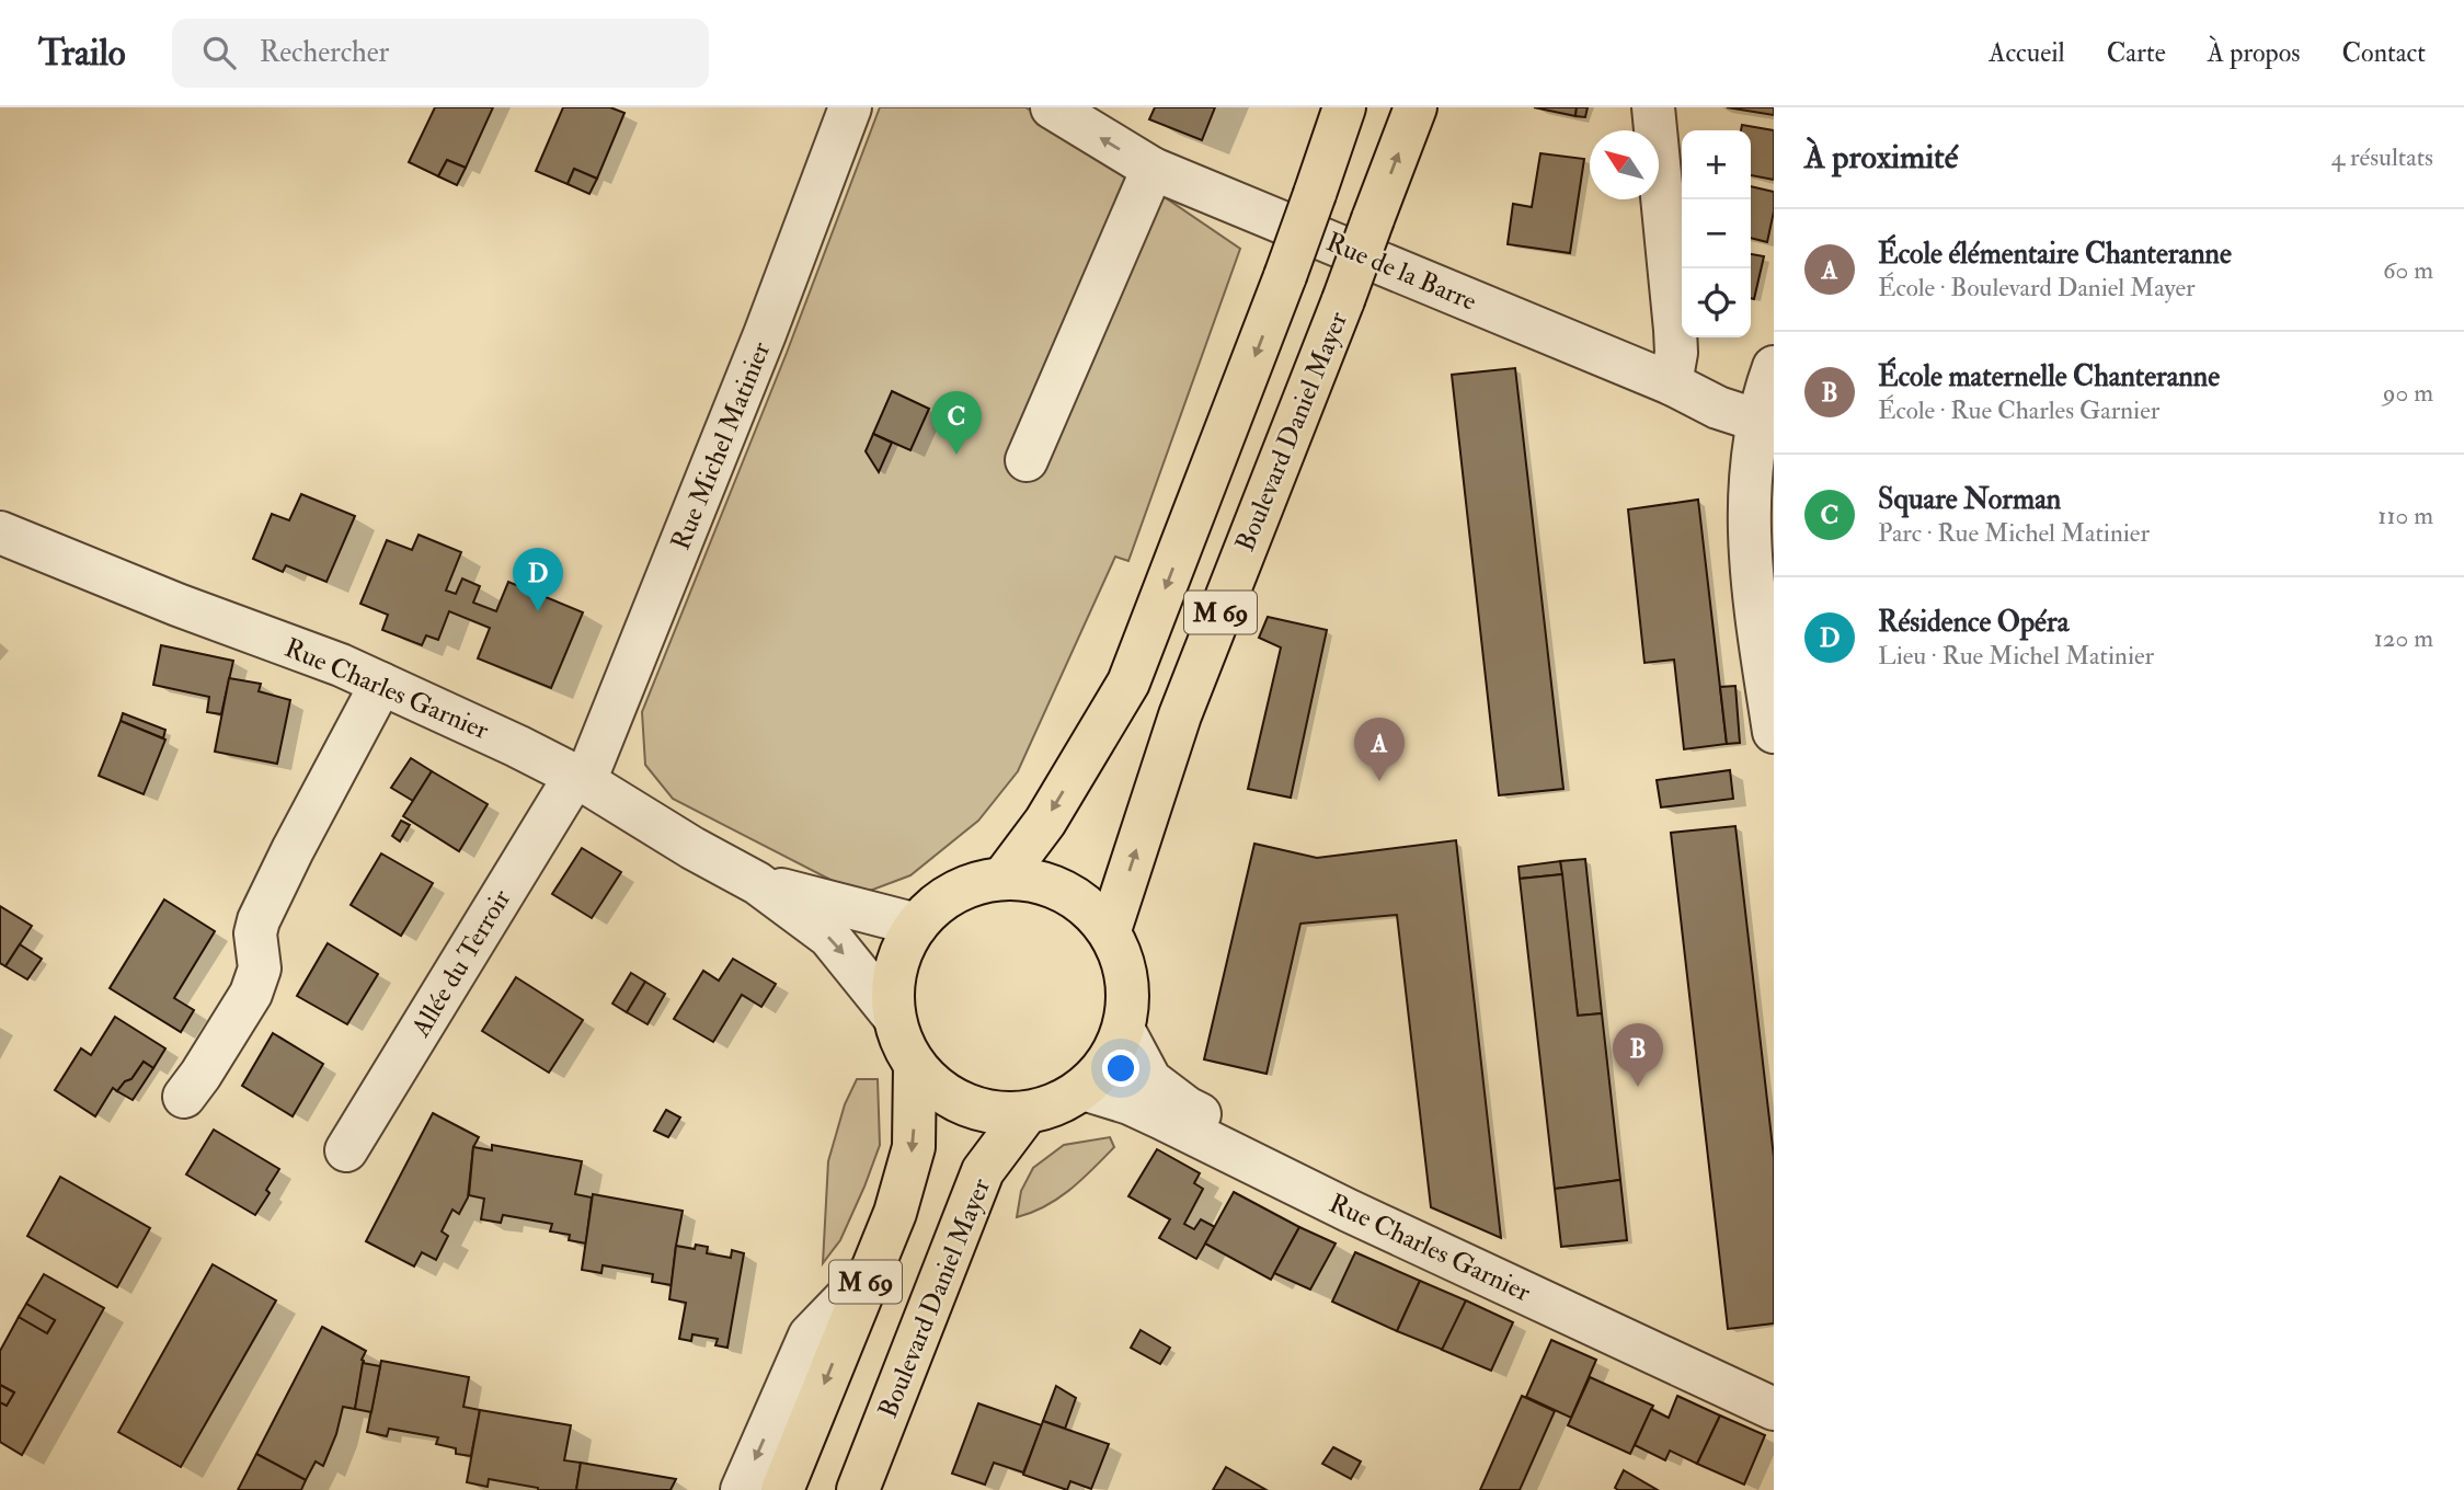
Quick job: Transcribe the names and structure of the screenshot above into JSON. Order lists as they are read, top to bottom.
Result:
{
  "streets": {
    "main road": ["Boulevard Daniel Mayer", "M 69"],
    "street": [
      "Rue de la Barre",
      "Rue Michel Matinier",
      "Rue Charles Garnier",
      "Allée du Terroir"
    ]
  },
  "crossings": [
    ["Boulevard Daniel Mayer", "M 69"],
    ["Boulevard Daniel Mayer", "Rue Charles Garnier"],
    ["Rue Michel Matinier", "Rue Charles Garnier"],
    ["Rue Michel Matinier", "Allée du Terroir"],
    ["M 69", "Rue Charles Garnier"],
    ["Rue Charles Garnier", "Allée du Terroir"]
  ],
  "north": "top left",
  "page": {
    "header": "Trailo",
    "search": "Rechercher",
    "nav": [
      "Accueil",
      "Carte",
      "À propos",
      "Contact"
    ],
    "heading": ["À proximité", "4 résultats"],
    "map_buttons": ["+", "−"],
    "list": [
      {
        "mark": "A",
        "name": "École élémentaire Chanteranne",
        "note": "École · Boulevard Daniel Mayer",
        "value": "60 m"
      },
      {
        "mark": "B",
        "name": "École maternelle Chanteranne",
        "note": "École · Rue Charles Garnier",
        "value": "90 m"
      },
      {
        "mark": "C",
        "name": "Square Norman",
        "note": "Parc · Rue Michel Matinier",
        "value": "110 m"
      },
      {
        "mark": "D",
        "name": "Résidence Opéra",
        "note": "Lieu · Rue Michel Matinier",
        "value": "120 m"
      }
    ],
    "pins": [
      "C",
      "D",
      "A",
      "B"
    ]
  }
}
